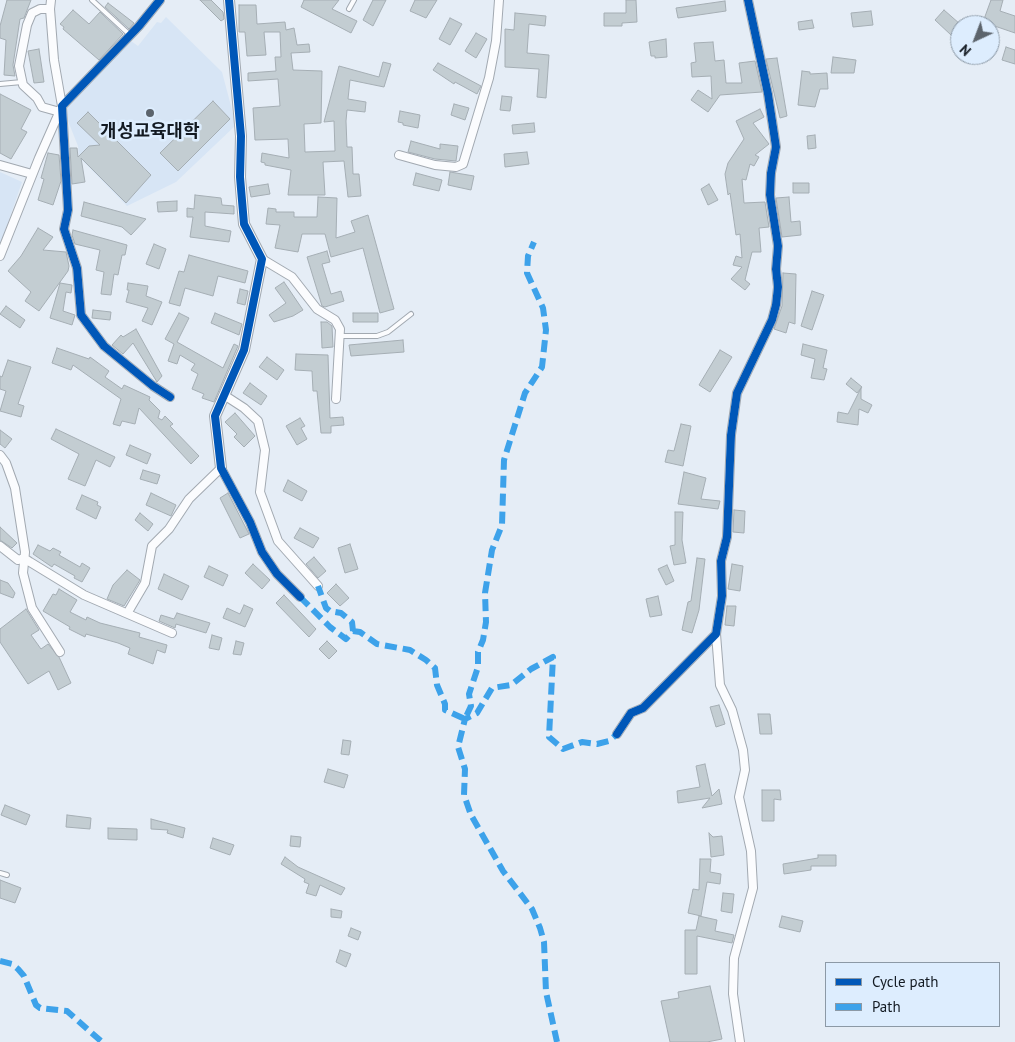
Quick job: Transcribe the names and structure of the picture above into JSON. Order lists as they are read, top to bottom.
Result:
{
  "places": ["개성교육대학"],
  "legend": ["Cycle path", "Path"],
  "north": "bottom left"
}
